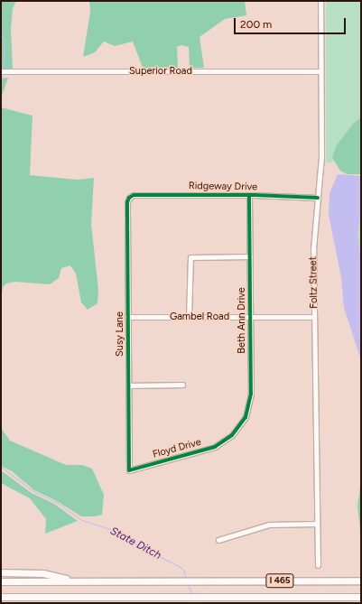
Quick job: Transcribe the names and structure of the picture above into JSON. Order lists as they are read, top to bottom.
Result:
{
  "streets": {
    "highway": ["I 465"],
    "street": [
      "Superior Road",
      "Ridgeway Drive",
      "Foltz Street",
      "Gambel Road",
      "Beth Ann Drive",
      "Susy Lane",
      "Floyd Drive"
    ]
  },
  "crossings": [
    ["Superior Road", "Foltz Street"],
    ["Ridgeway Drive", "Foltz Street"],
    ["Ridgeway Drive", "Beth Ann Drive"],
    ["Ridgeway Drive", "Susy Lane"],
    ["Foltz Street", "Gambel Road"],
    ["Gambel Road", "Beth Ann Drive"],
    ["Gambel Road", "Susy Lane"],
    ["Beth Ann Drive", "Floyd Drive"],
    ["Susy Lane", "Floyd Drive"]
  ],
  "water": ["State Ditch"],
  "scale_bar": "200 m"
}
